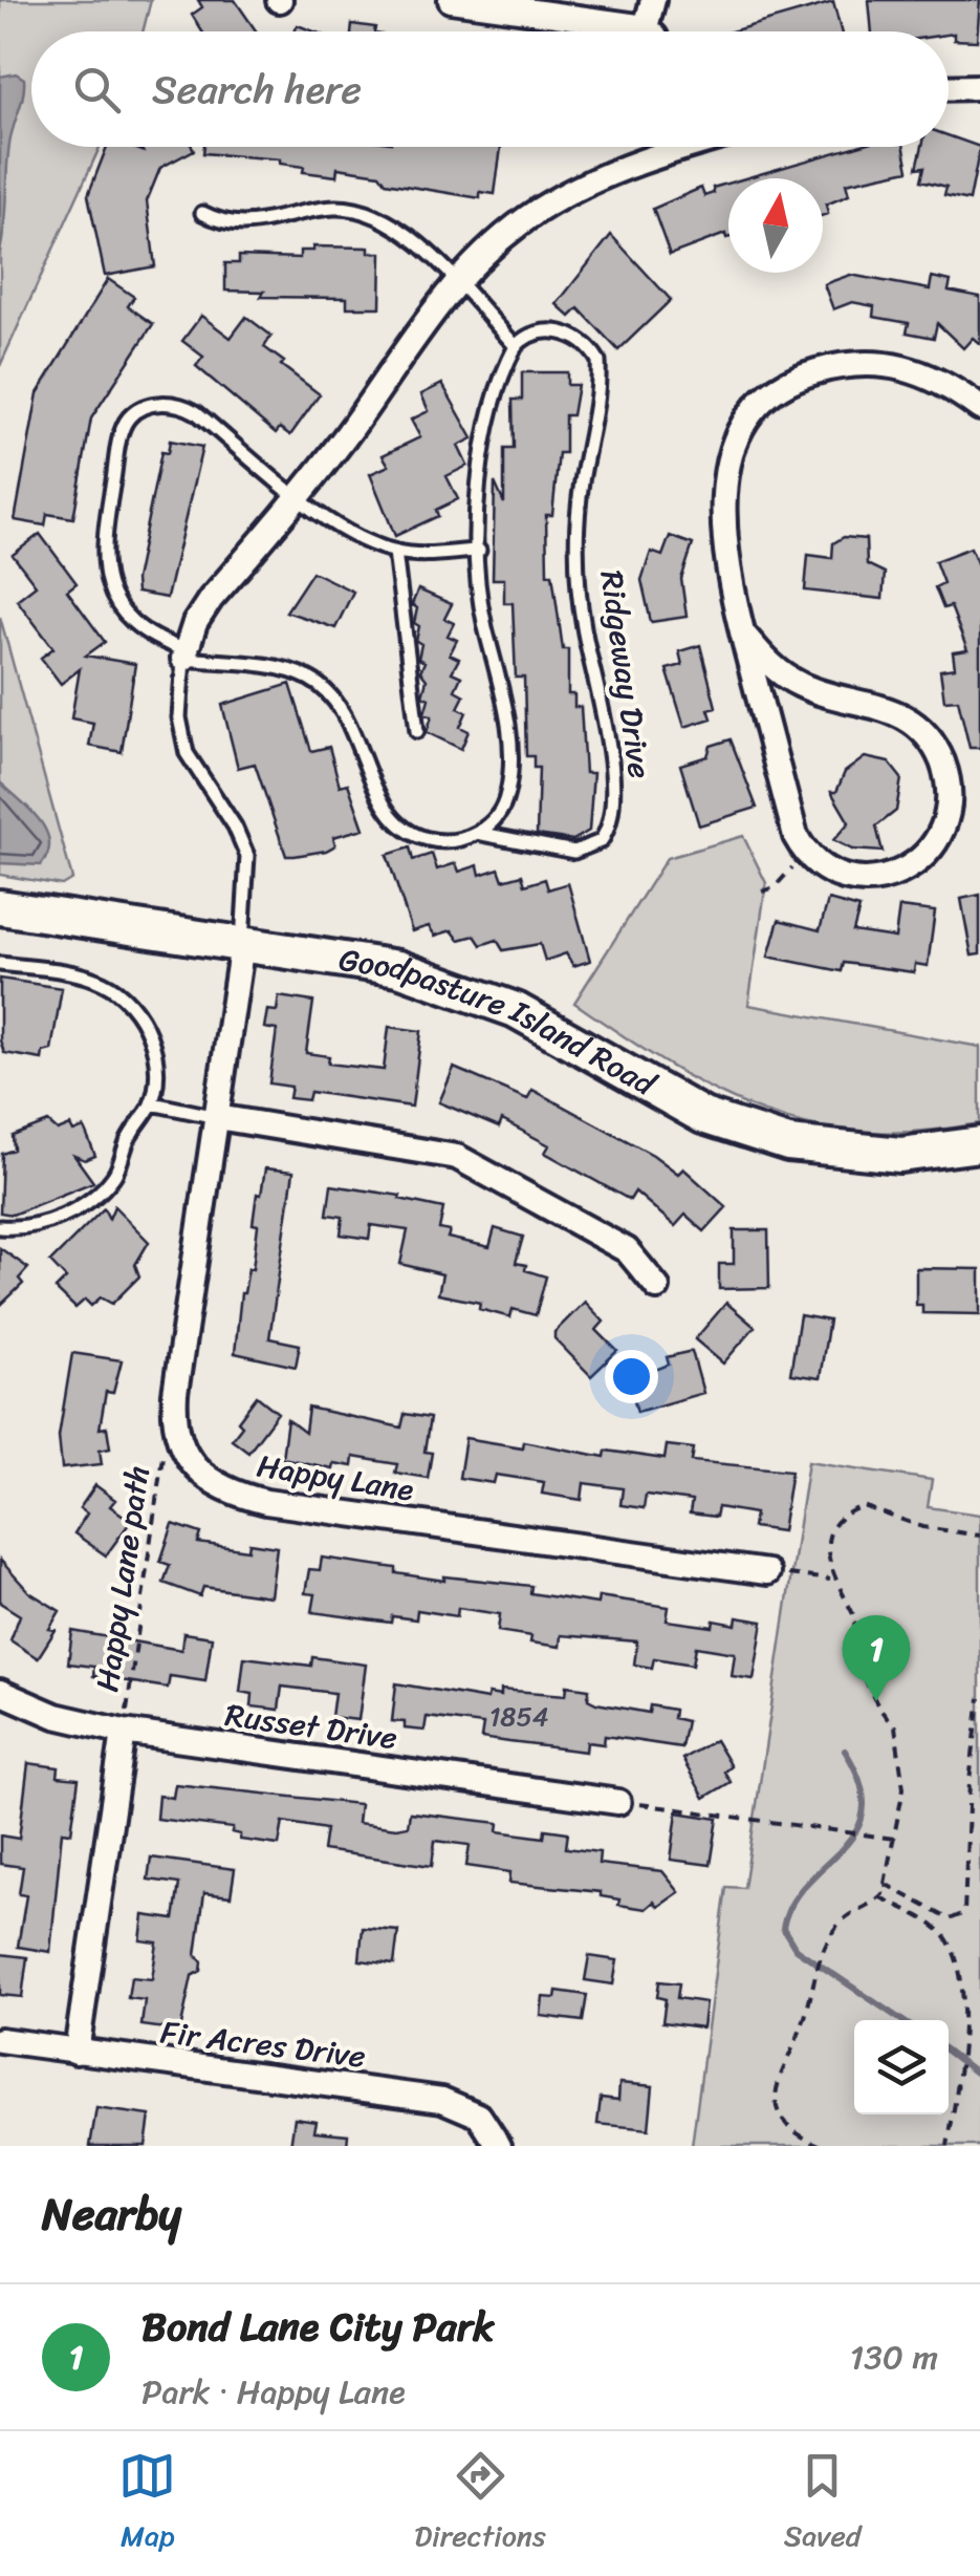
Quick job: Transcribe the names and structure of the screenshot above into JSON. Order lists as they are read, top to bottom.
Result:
{
  "streets": {
    "street": [
      "Goodpasture Island Road",
      "Happy Lane",
      "Russet Drive",
      "Fir Acres Drive"
    ],
    "lane": ["Ridgeway Drive"],
    "path": ["Happy Lane path"]
  },
  "crossings": [
    ["Happy Lane", "Happy Lane path"],
    ["Happy Lane path", "Russet Drive"]
  ],
  "house_numbers": ["1854"],
  "north": "top",
  "page": {
    "search": "Search here",
    "pins": "1",
    "heading": "Nearby",
    "list": [
      {
        "mark": "1",
        "name": "Bond Lane City Park",
        "note": "Park · Happy Lane",
        "value": "130 m"
      }
    ],
    "nav": ["Map", "Directions", "Saved"]
  }
}
